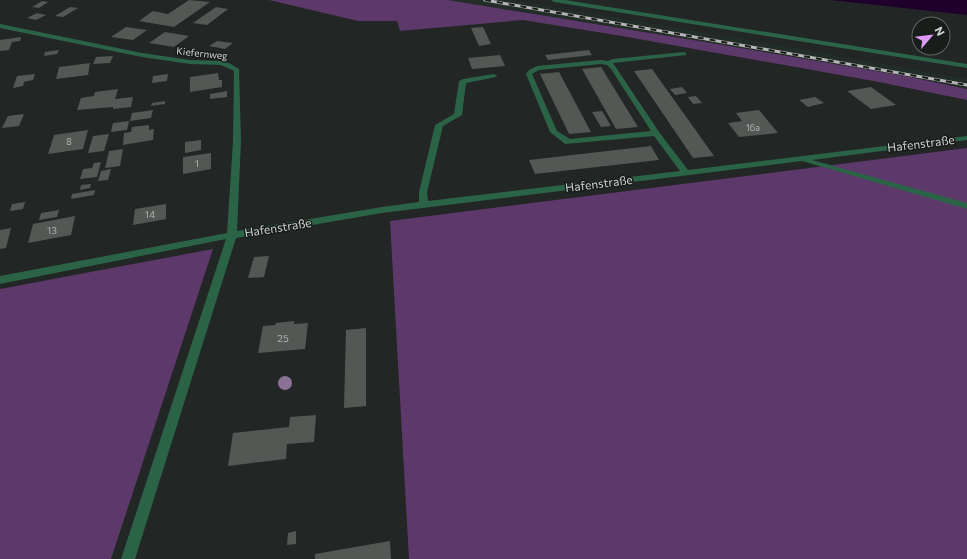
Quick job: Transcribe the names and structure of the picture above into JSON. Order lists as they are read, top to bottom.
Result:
{
  "streets": {
    "street": ["Kiefernweg", "Hafenstraße"]
  },
  "crossings": [
    ["Kiefernweg", "Hafenstraße"]
  ],
  "house_numbers": [
    "16a",
    "8",
    "1",
    "14",
    "13",
    "25"
  ],
  "north": "top right"
}
